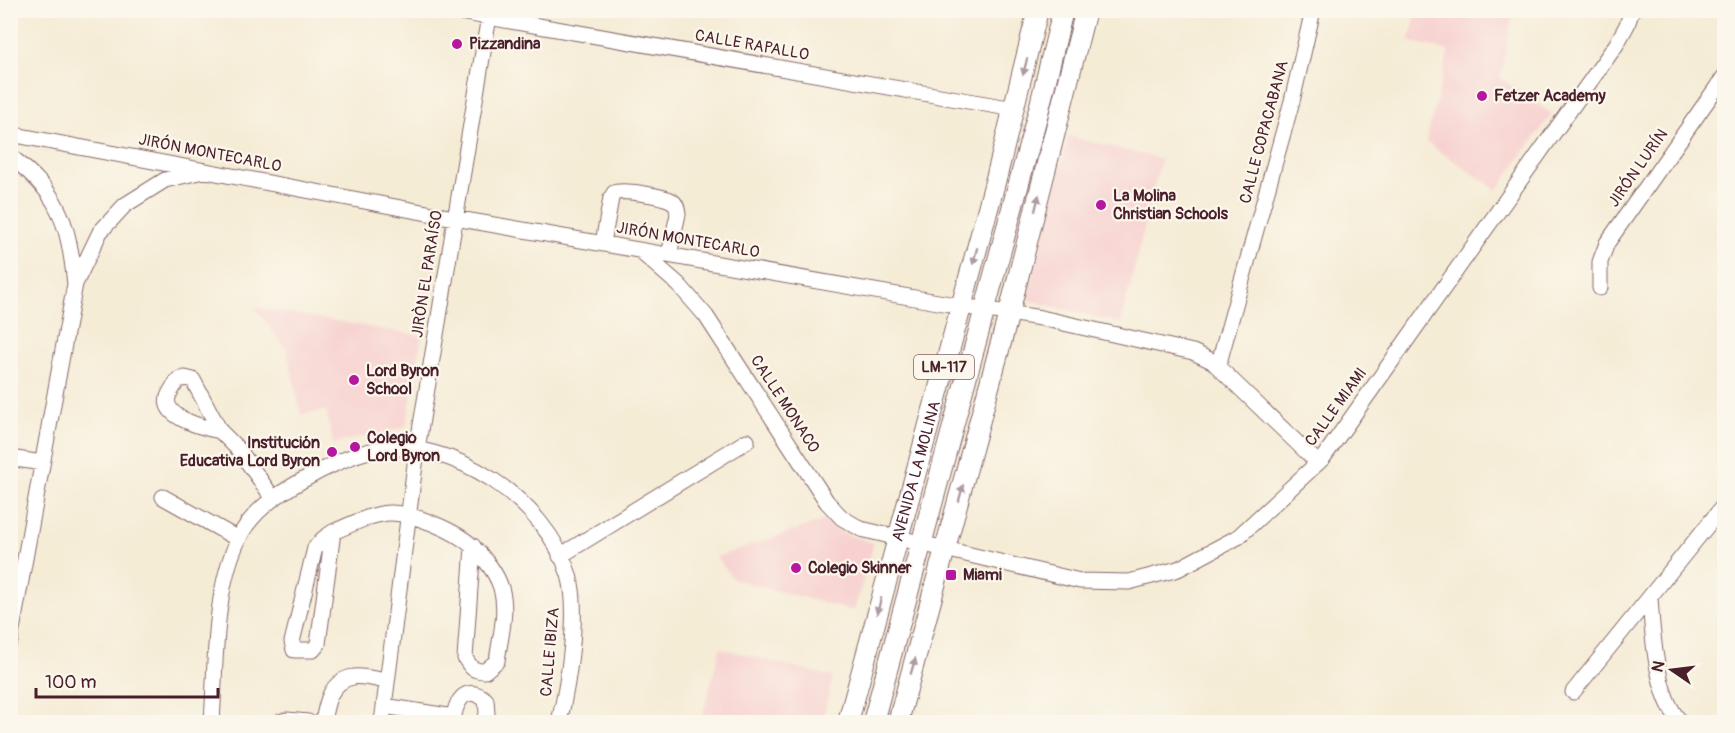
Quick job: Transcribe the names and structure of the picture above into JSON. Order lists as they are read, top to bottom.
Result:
{
  "streets": {
    "main road": ["LM-117", "AVENIDA LA MOLINA"],
    "street": [
      "CALLE RAPALLO",
      "CALLE COPACABANA",
      "JIRÓN MONTECARLO",
      "JIRÓN LURÍN",
      "JIRÒN EL PARAÍSO",
      "CALLE MONACO",
      "CALLE MIAMI",
      "CALLE IBIZA"
    ]
  },
  "crossings": [
    ["CALLE RAPALLO", "JIRÒN EL PARAÍSO"],
    ["CALLE RAPALLO", "AVENIDA LA MOLINA"],
    ["CALLE COPACABANA", "JIRÓN MONTECARLO"],
    ["JIRÓN MONTECARLO", "JIRÒN EL PARAÍSO"],
    ["JIRÓN MONTECARLO", "LM-117"],
    ["JIRÓN MONTECARLO", "CALLE MONACO"],
    ["JIRÓN MONTECARLO", "CALLE MIAMI"],
    ["JIRÓN MONTECARLO", "AVENIDA LA MOLINA"],
    ["JIRÒN EL PARAÍSO", "CALLE IBIZA"],
    ["LM-117", "CALLE MIAMI"],
    ["CALLE MONACO", "CALLE MIAMI"],
    ["CALLE MONACO", "AVENIDA LA MOLINA"],
    ["CALLE MIAMI", "AVENIDA LA MOLINA"]
  ],
  "places": {
    "other": [
      "Pizzandina",
      "Fetzer Academy",
      "La Molina Christian Schools",
      "Lord Byron School",
      "Colegio Lord Byron",
      "Institución Educativa Lord Byron",
      "Colegio Skinner"
    ],
    "transit": ["Miami"]
  },
  "scale_bar": "100 m",
  "north": "left"
}
